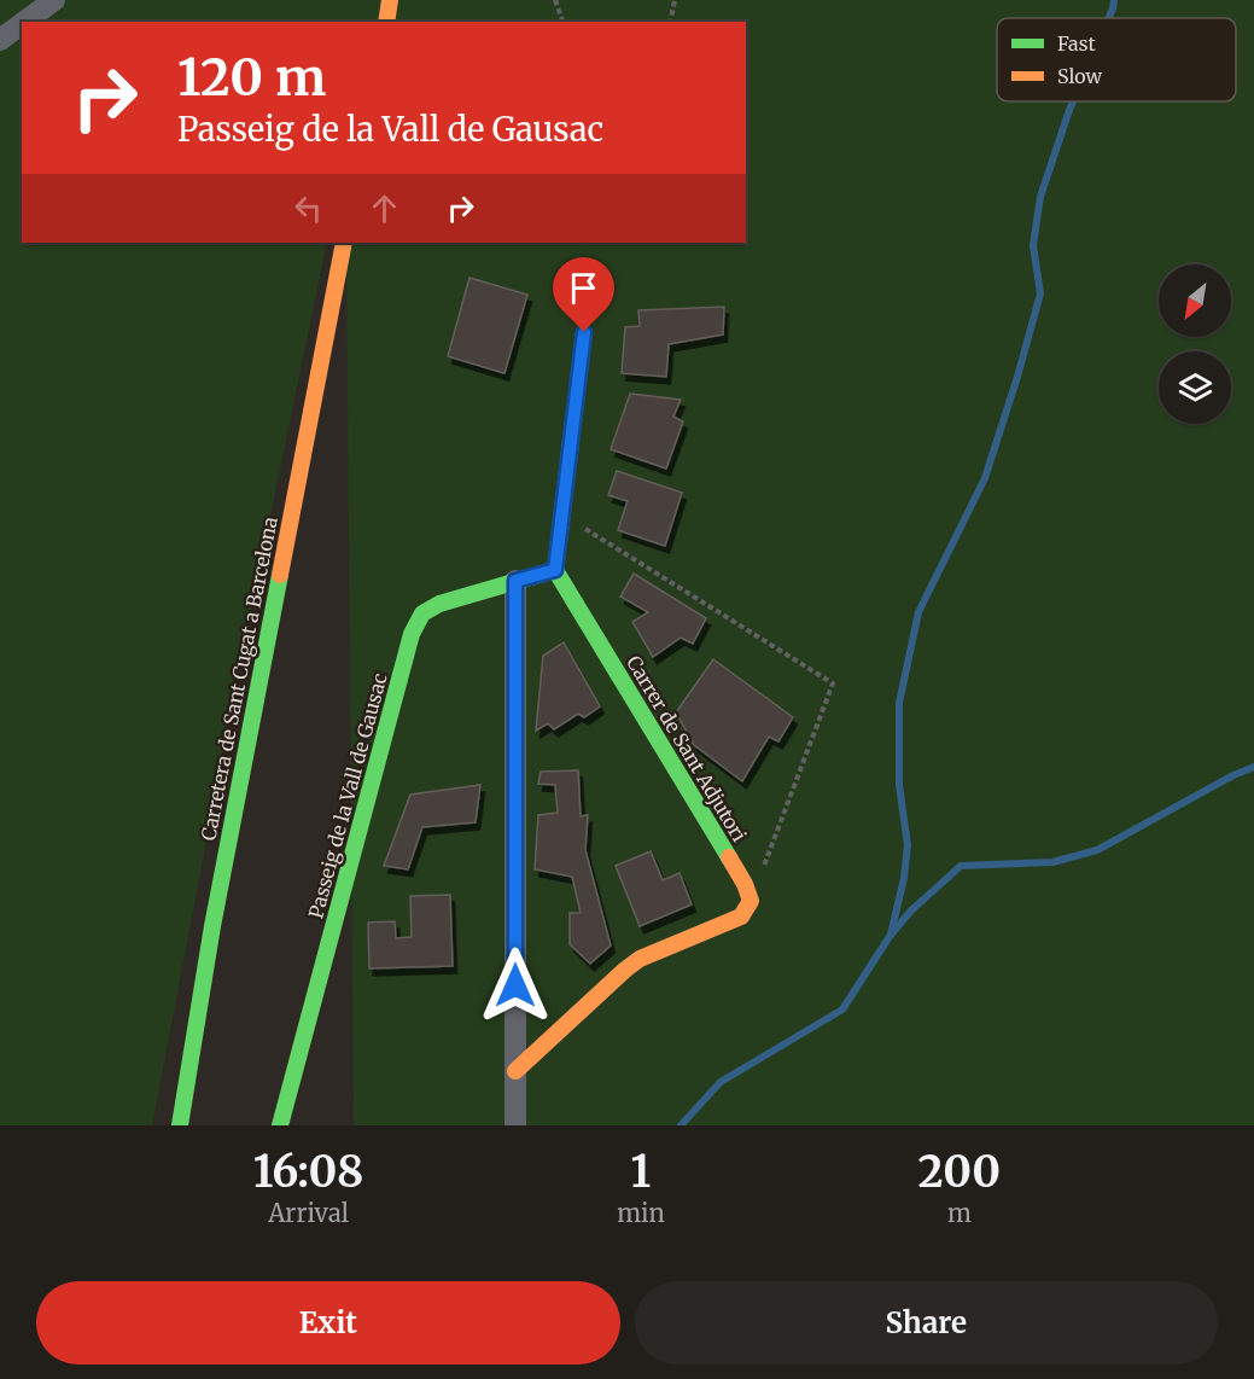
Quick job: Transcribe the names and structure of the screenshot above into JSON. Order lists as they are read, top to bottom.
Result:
{
  "streets": {
    "street": ["Carretera de Sant Cugat a Barcelona", "Carrer de Sant Adjutori", "Passeig de la Vall de Gausac"]
  },
  "crossings": [
    ["Carrer de Sant Adjutori", "Passeig de la Vall de Gausac"]
  ],
  "legend": ["Fast", "Slow"],
  "north": "bottom left",
  "page": {
    "turn": ["120 m", "Passeig de la Vall de Gausac"],
    "eta": [
      "16:08",
      "Arrival",
      "1",
      "min",
      "200",
      "m"
    ],
    "buttons": ["Exit", "Share"]
  }
}
